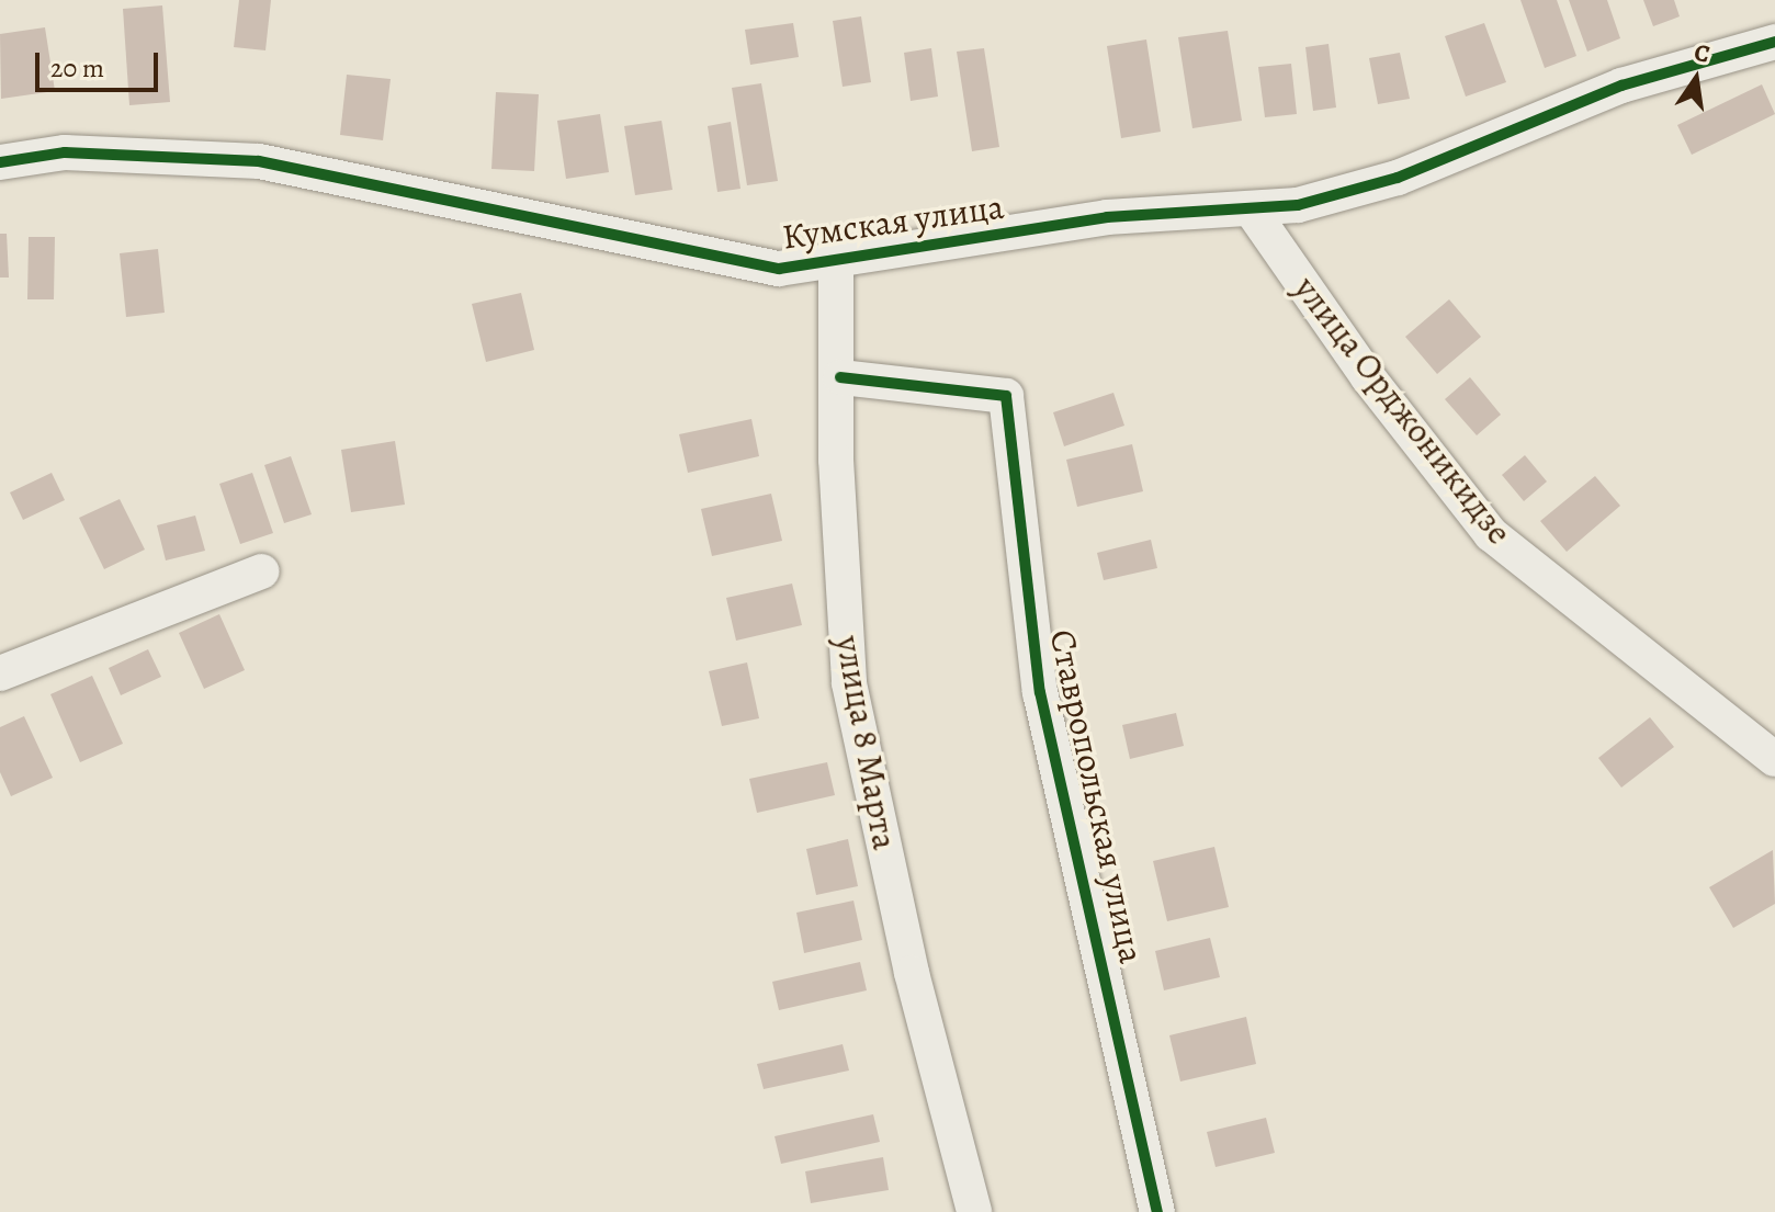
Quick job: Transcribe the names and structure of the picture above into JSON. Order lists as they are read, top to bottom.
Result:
{
  "streets": {
    "street": [
      "Кумская улица",
      "улица Орджоникидзе",
      "улица 8 Марта",
      "Ставропольская улица"
    ]
  },
  "crossings": [
    ["Кумская улица", "улица Орджоникидзе"],
    ["Кумская улица", "улица 8 Марта"],
    ["улица 8 Марта", "Ставропольская улица"]
  ],
  "scale_bar": "20 m",
  "north": "top"
}
